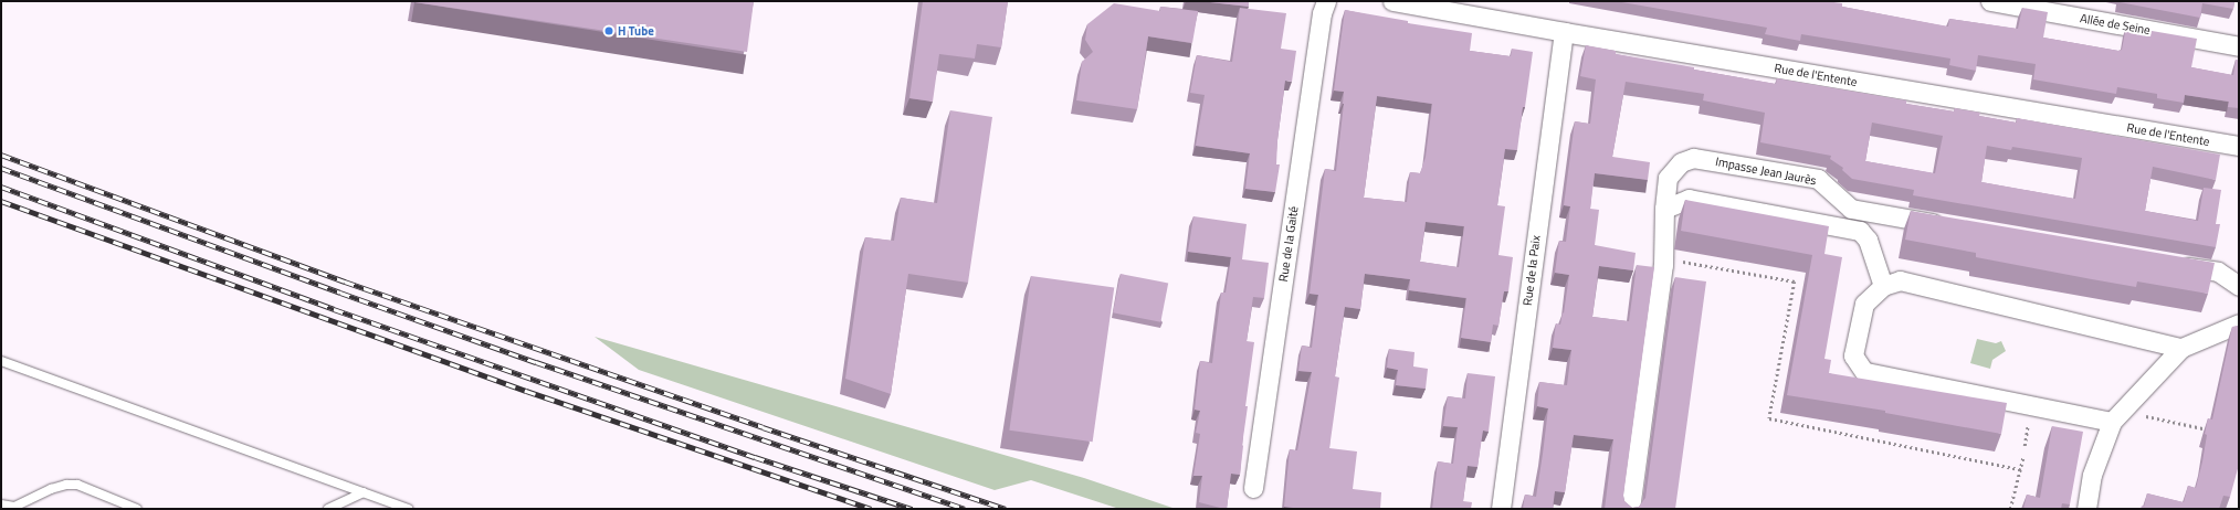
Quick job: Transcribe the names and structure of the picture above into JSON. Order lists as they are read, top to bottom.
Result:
{
  "streets": {
    "street": [
      "Allée de Seine",
      "Rue de l'Entente",
      "Impasse Jean Jaurès",
      "Rue de la Gaité",
      "Rue de la Paix"
    ]
  },
  "crossings": [
    ["Rue de l'Entente", "Rue de la Paix"]
  ],
  "places": ["H Tube"]
}
